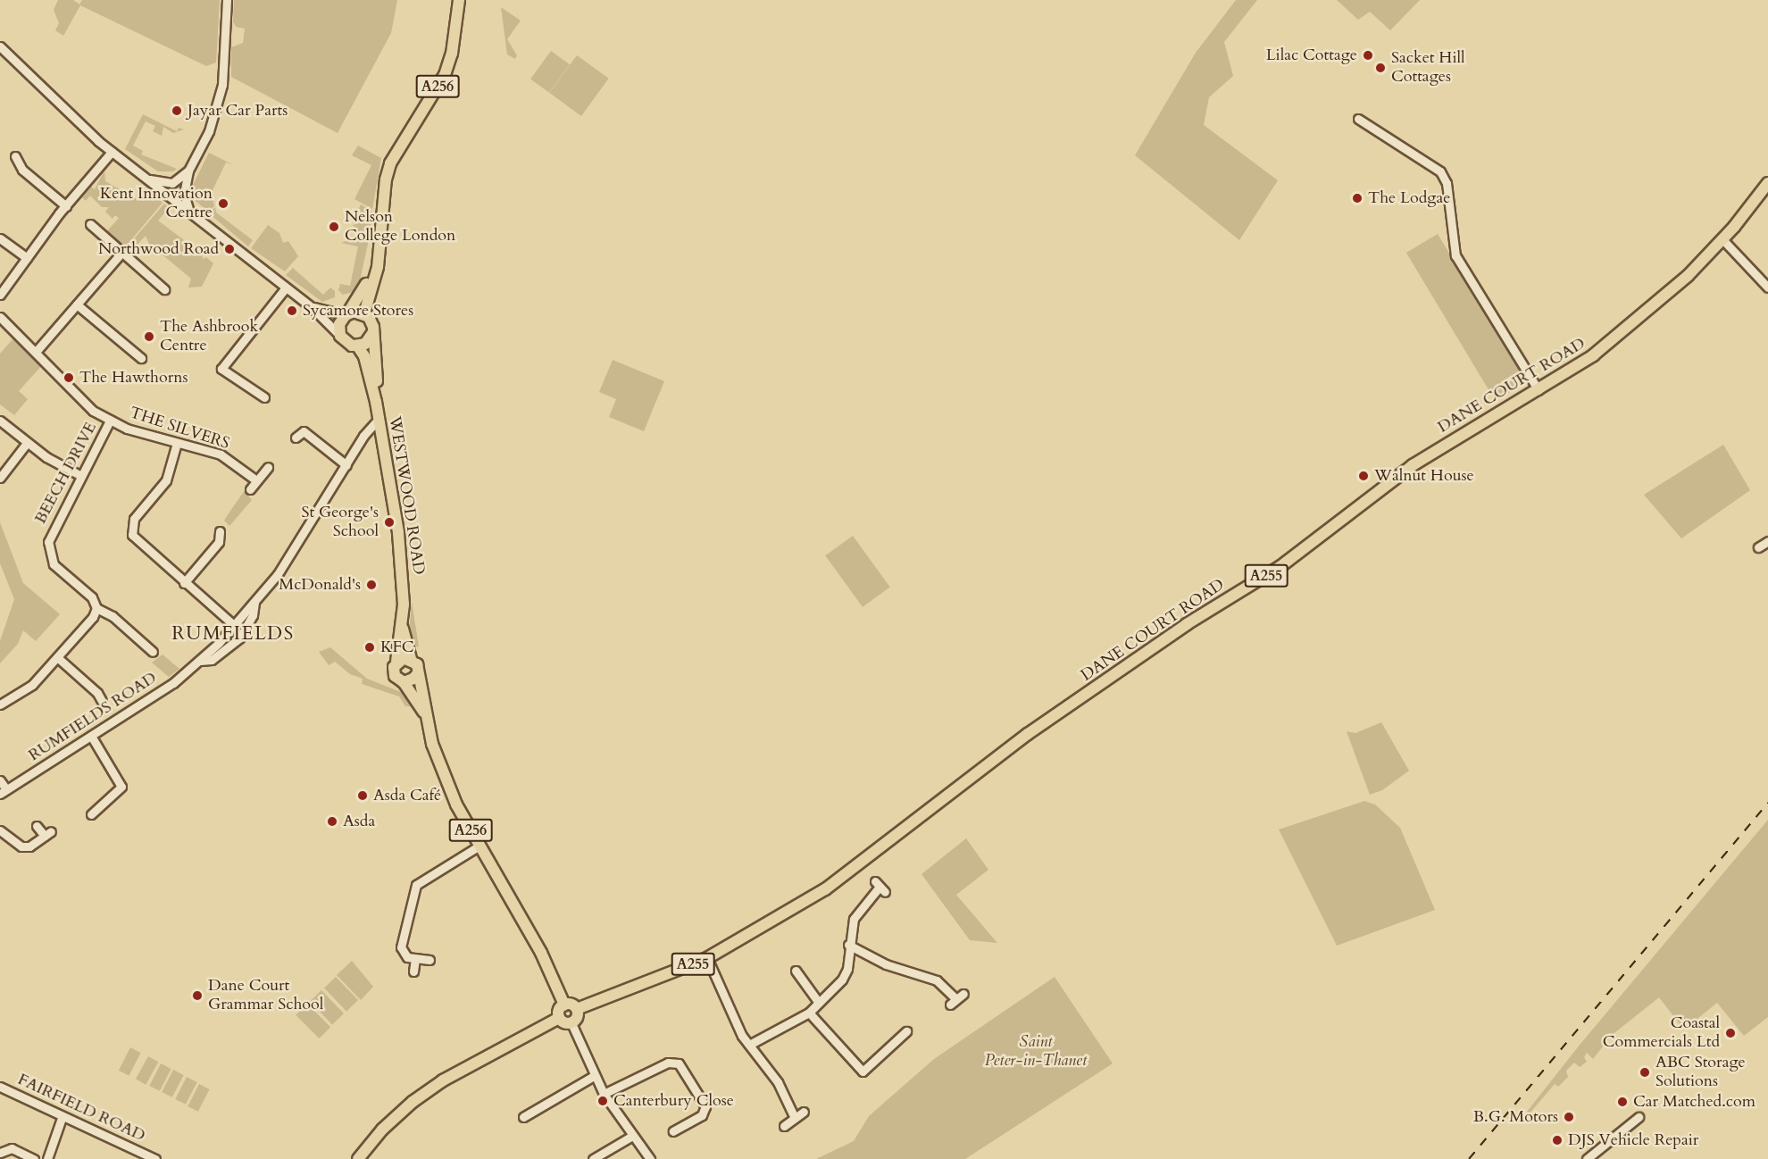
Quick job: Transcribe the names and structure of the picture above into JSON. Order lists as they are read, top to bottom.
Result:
{
  "streets": {
    "main road": [
      "A256",
      "DANE COURT ROAD",
      "WESTWOOD ROAD",
      "A255"
    ],
    "street": [
      "THE SILVERS",
      "BEECH DRIVE",
      "RUMFIELDS ROAD",
      "FAIRFIELD ROAD"
    ]
  },
  "crossings": [
    ["A256", "DANE COURT ROAD"],
    ["A256", "WESTWOOD ROAD"],
    ["DANE COURT ROAD", "A255"],
    ["THE SILVERS", "BEECH DRIVE"],
    ["WESTWOOD ROAD", "RUMFIELDS ROAD"]
  ],
  "districts": ["RUMFIELDS"],
  "parks": ["Saint Peter-in-Thanet"],
  "places": [
    "Lilac Cottage",
    "Sacket Hill Cottages",
    "Jayar Car Parts",
    "The Lodgae",
    "Kent Innovation Centre",
    "Nelson College London",
    "Northwood Road",
    "Sycamore Stores",
    "The Ashbrook Centre",
    "The Hawthorns",
    "Walnut House",
    "St George's School",
    "McDonald's",
    "KFC",
    "Asda Café",
    "Asda",
    "Dane Court Grammar School",
    "Coastal Commercials Ltd",
    "ABC Storage Solutions",
    "Canterbury Close",
    "Car Matched.com",
    "B.G. Motors",
    "DJS Vehicle Repair"
  ]
}
